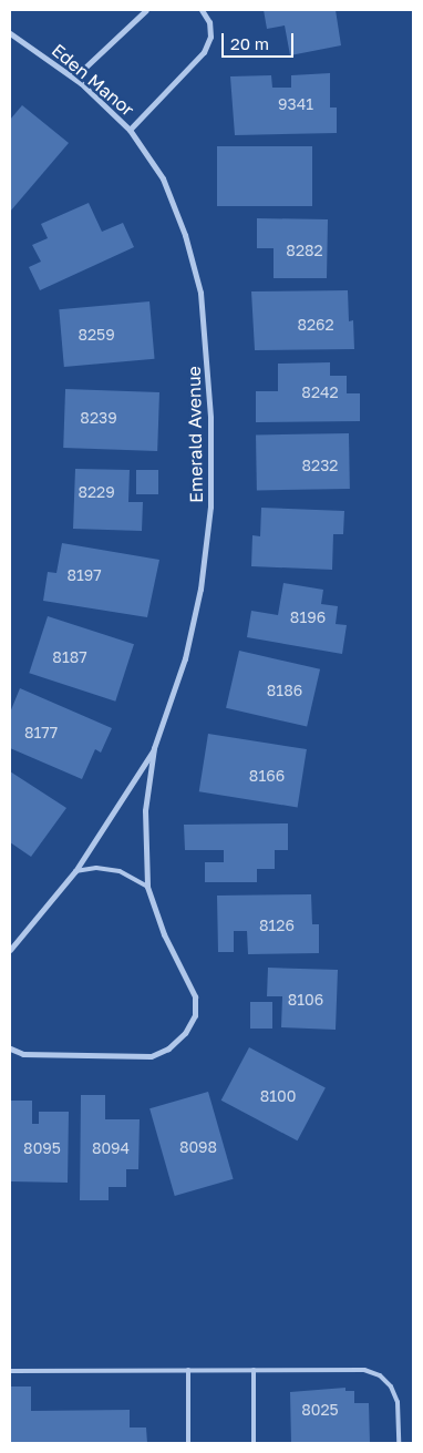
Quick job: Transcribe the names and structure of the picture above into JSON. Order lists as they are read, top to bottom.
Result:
{
  "streets": {
    "street": ["Eden Manor", "Emerald Avenue"]
  },
  "crossings": [
    ["Eden Manor", "Emerald Avenue"]
  ],
  "house_numbers": [
    "9341",
    "8282",
    "8262",
    "8259",
    "8242",
    "8239",
    "8232",
    "8229",
    "8197",
    "8196",
    "8187",
    "8186",
    "8177",
    "8166",
    "8126",
    "8106",
    "8100",
    "8098",
    "8095",
    "8094",
    "8025"
  ],
  "scale_bar": "20 m"
}
